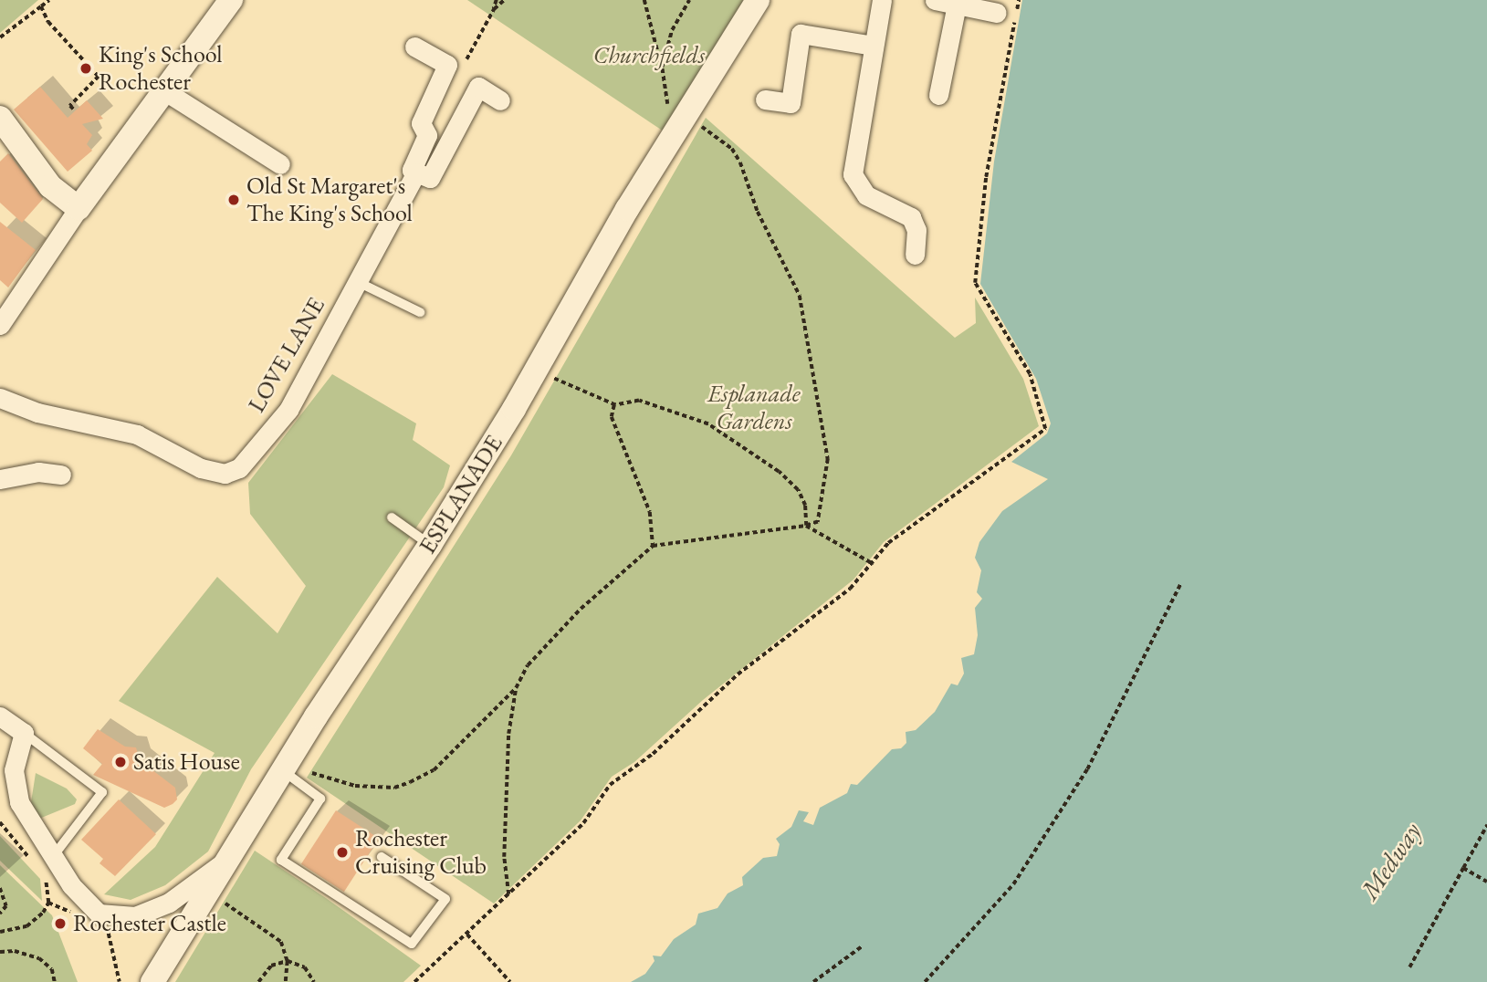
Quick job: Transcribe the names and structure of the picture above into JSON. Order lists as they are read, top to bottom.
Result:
{
  "streets": {
    "street": ["LOVE LANE", "ESPLANADE"]
  },
  "water": ["Medway"],
  "parks": ["Churchfields", "Esplanade Gardens"],
  "places": [
    "King's School Rochester",
    "Old St Margaret's The King's School",
    "Satis House",
    "Rochester Cruising Club",
    "Rochester Castle"
  ]
}
